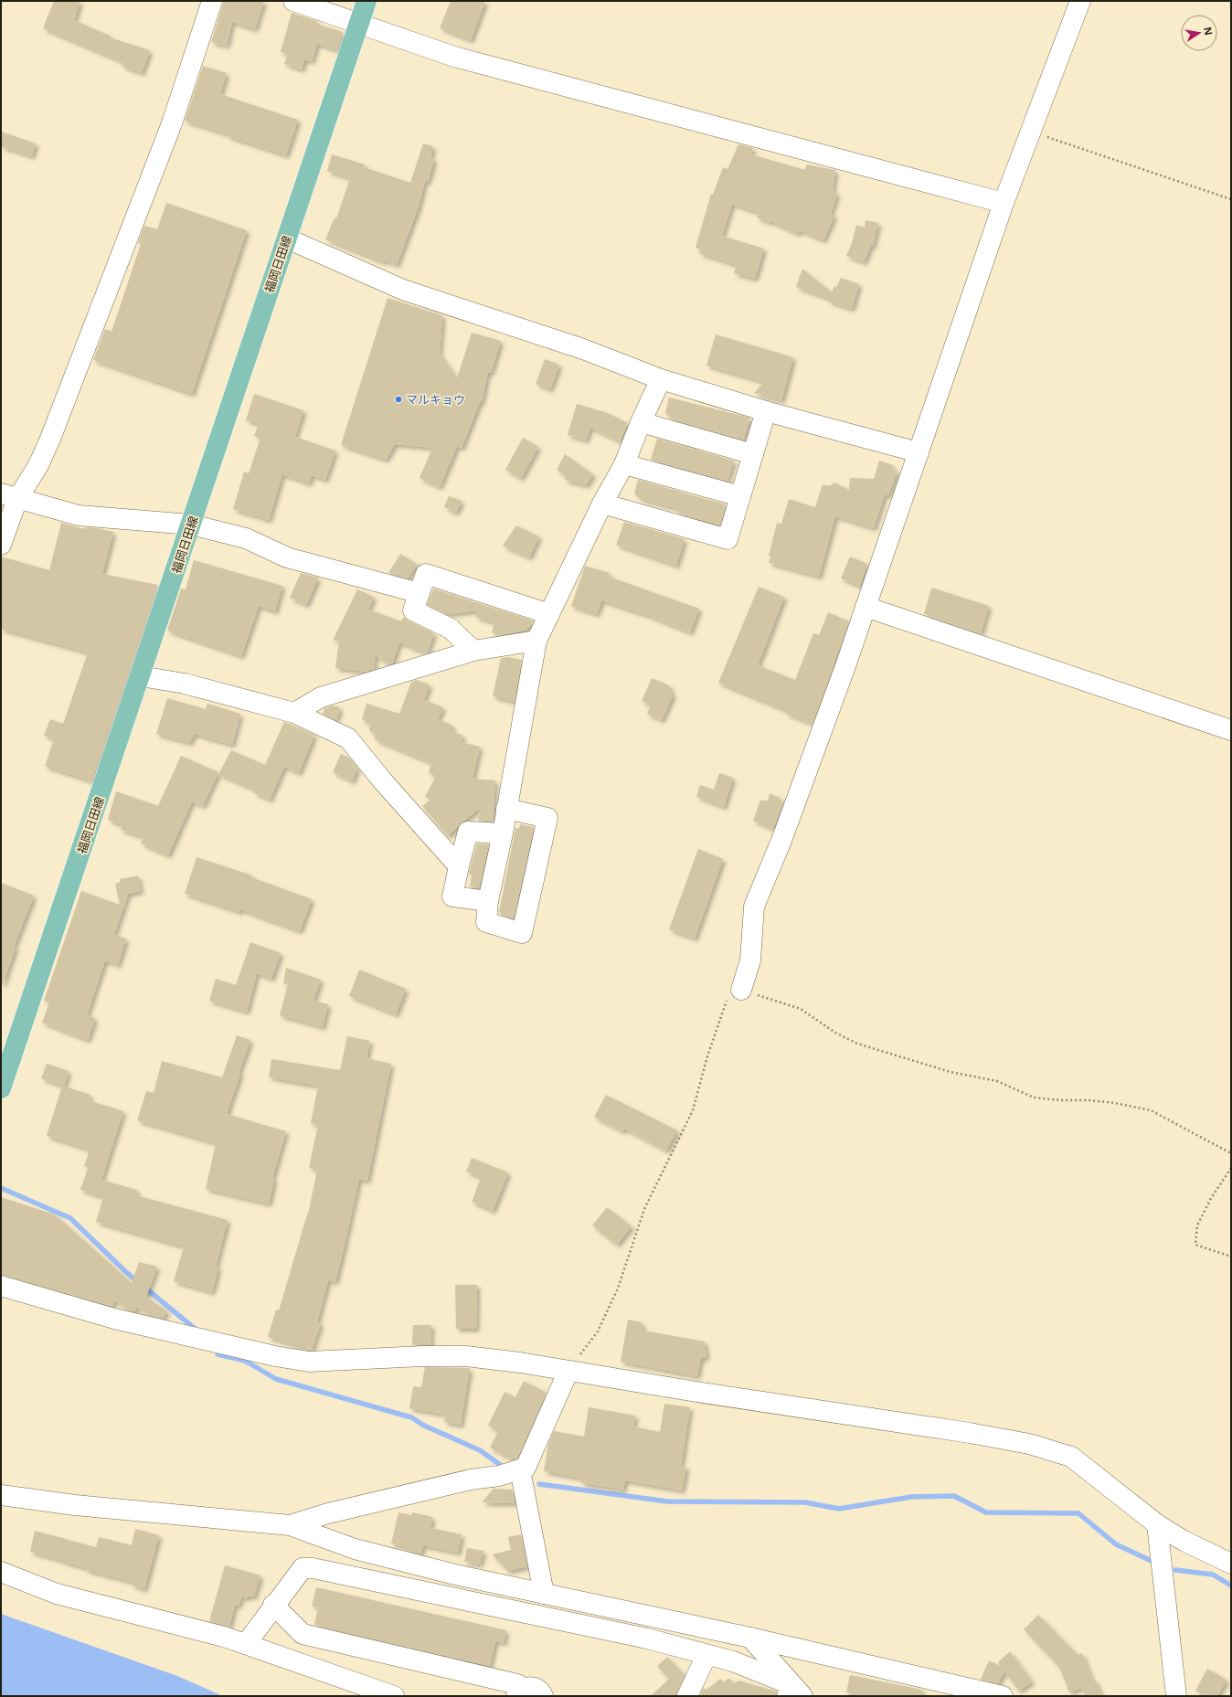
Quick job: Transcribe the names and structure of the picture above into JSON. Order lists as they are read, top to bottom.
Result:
{
  "streets": {
    "main road": ["福岡日田線"]
  },
  "places": ["マルキョウ"],
  "north": "right"
}
